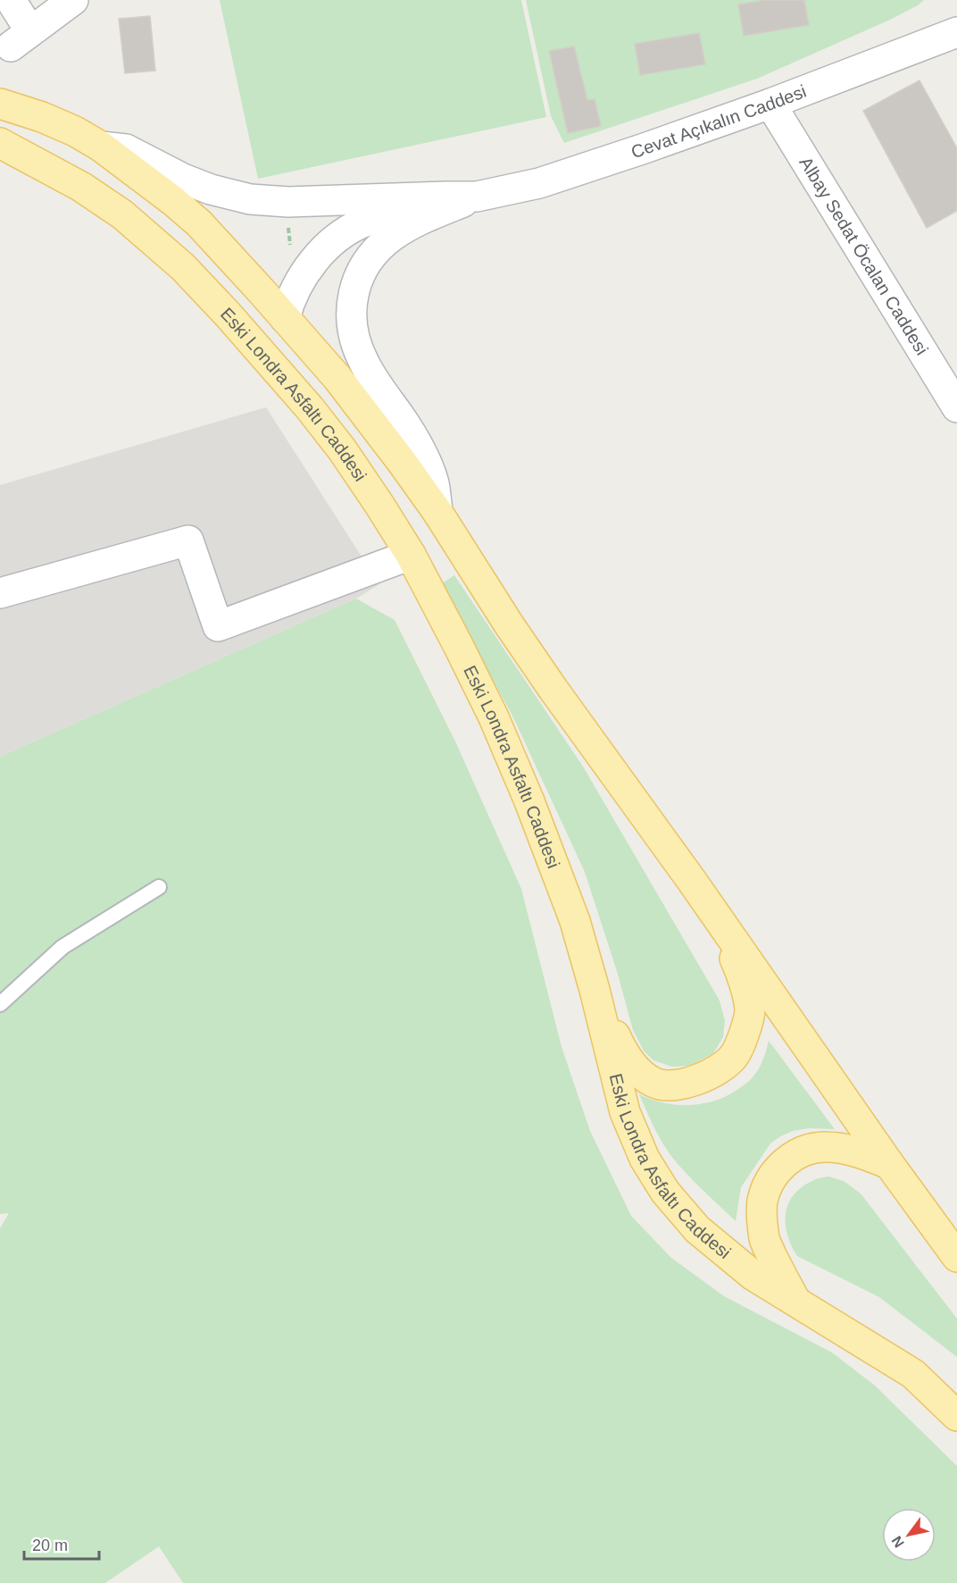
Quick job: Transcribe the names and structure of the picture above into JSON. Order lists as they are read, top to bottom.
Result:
{
  "streets": {
    "main road": ["Eski Londra Asfaltı Caddesi"],
    "street": ["Cevat Açıkalın Caddesi", "Albay Sedat Öcalan Caddesi"]
  },
  "crossings": [
    ["Cevat Açıkalın Caddesi", "Albay Sedat Öcalan Caddesi"]
  ],
  "scale_bar": "20 m",
  "north": "bottom left"
}
